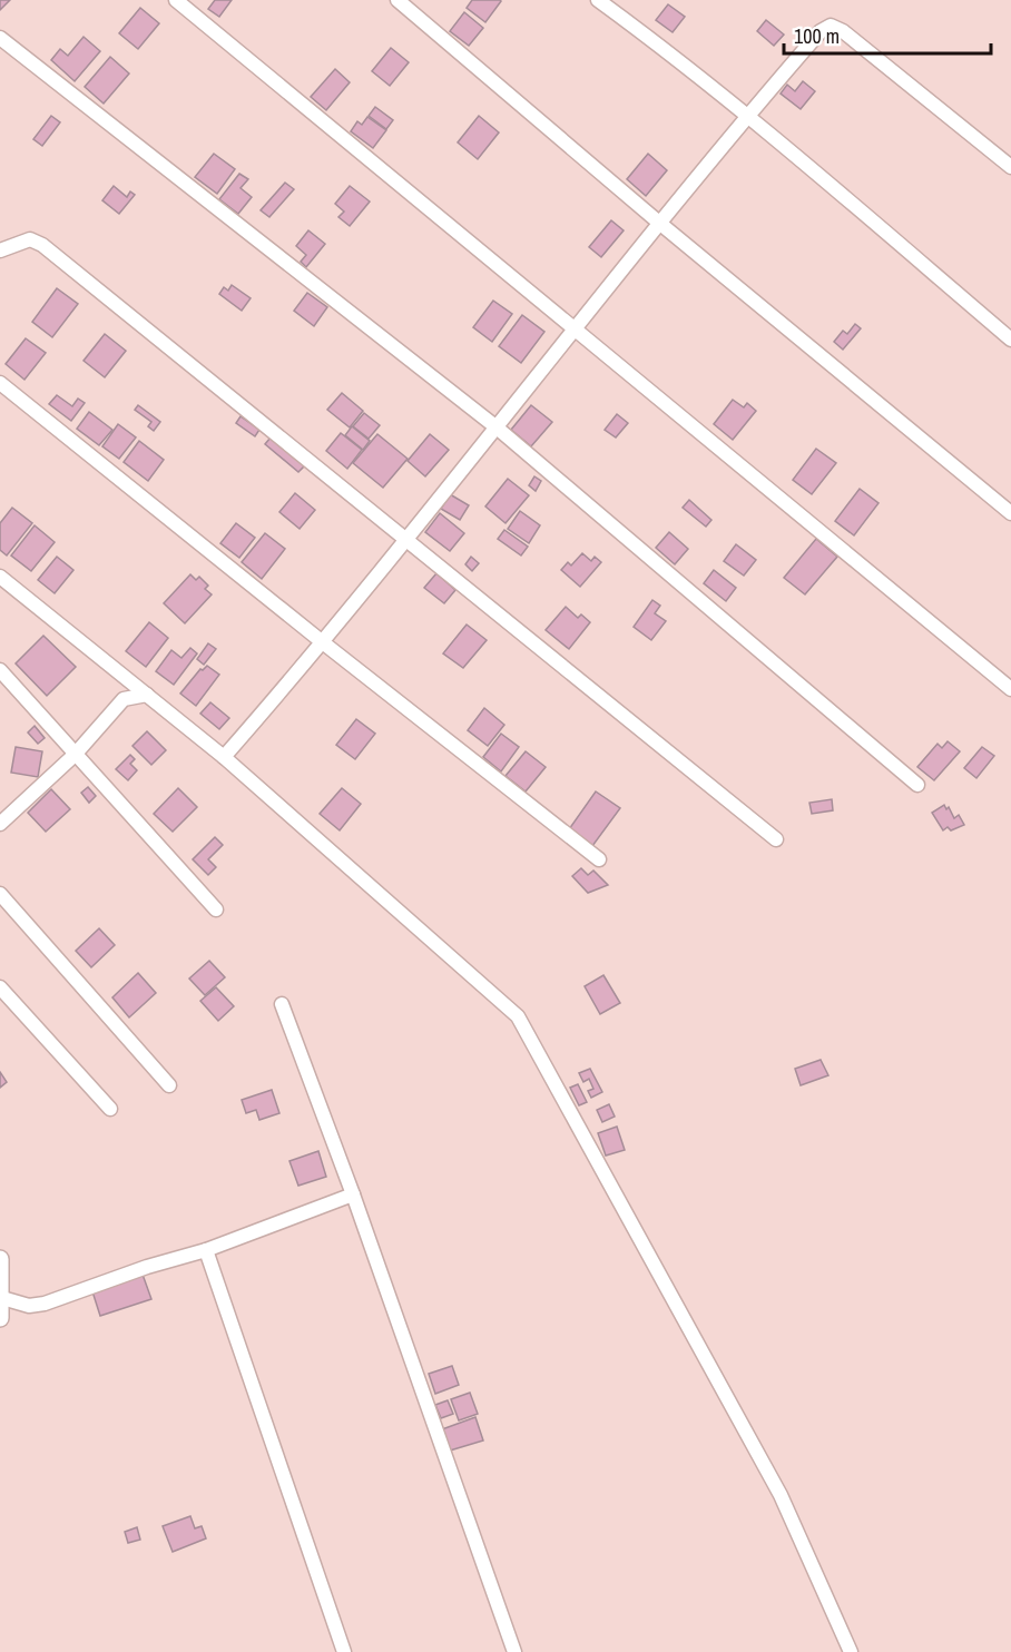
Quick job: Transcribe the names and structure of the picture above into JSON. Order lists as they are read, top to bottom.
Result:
{
  "scale_bar": "100 m"
}
